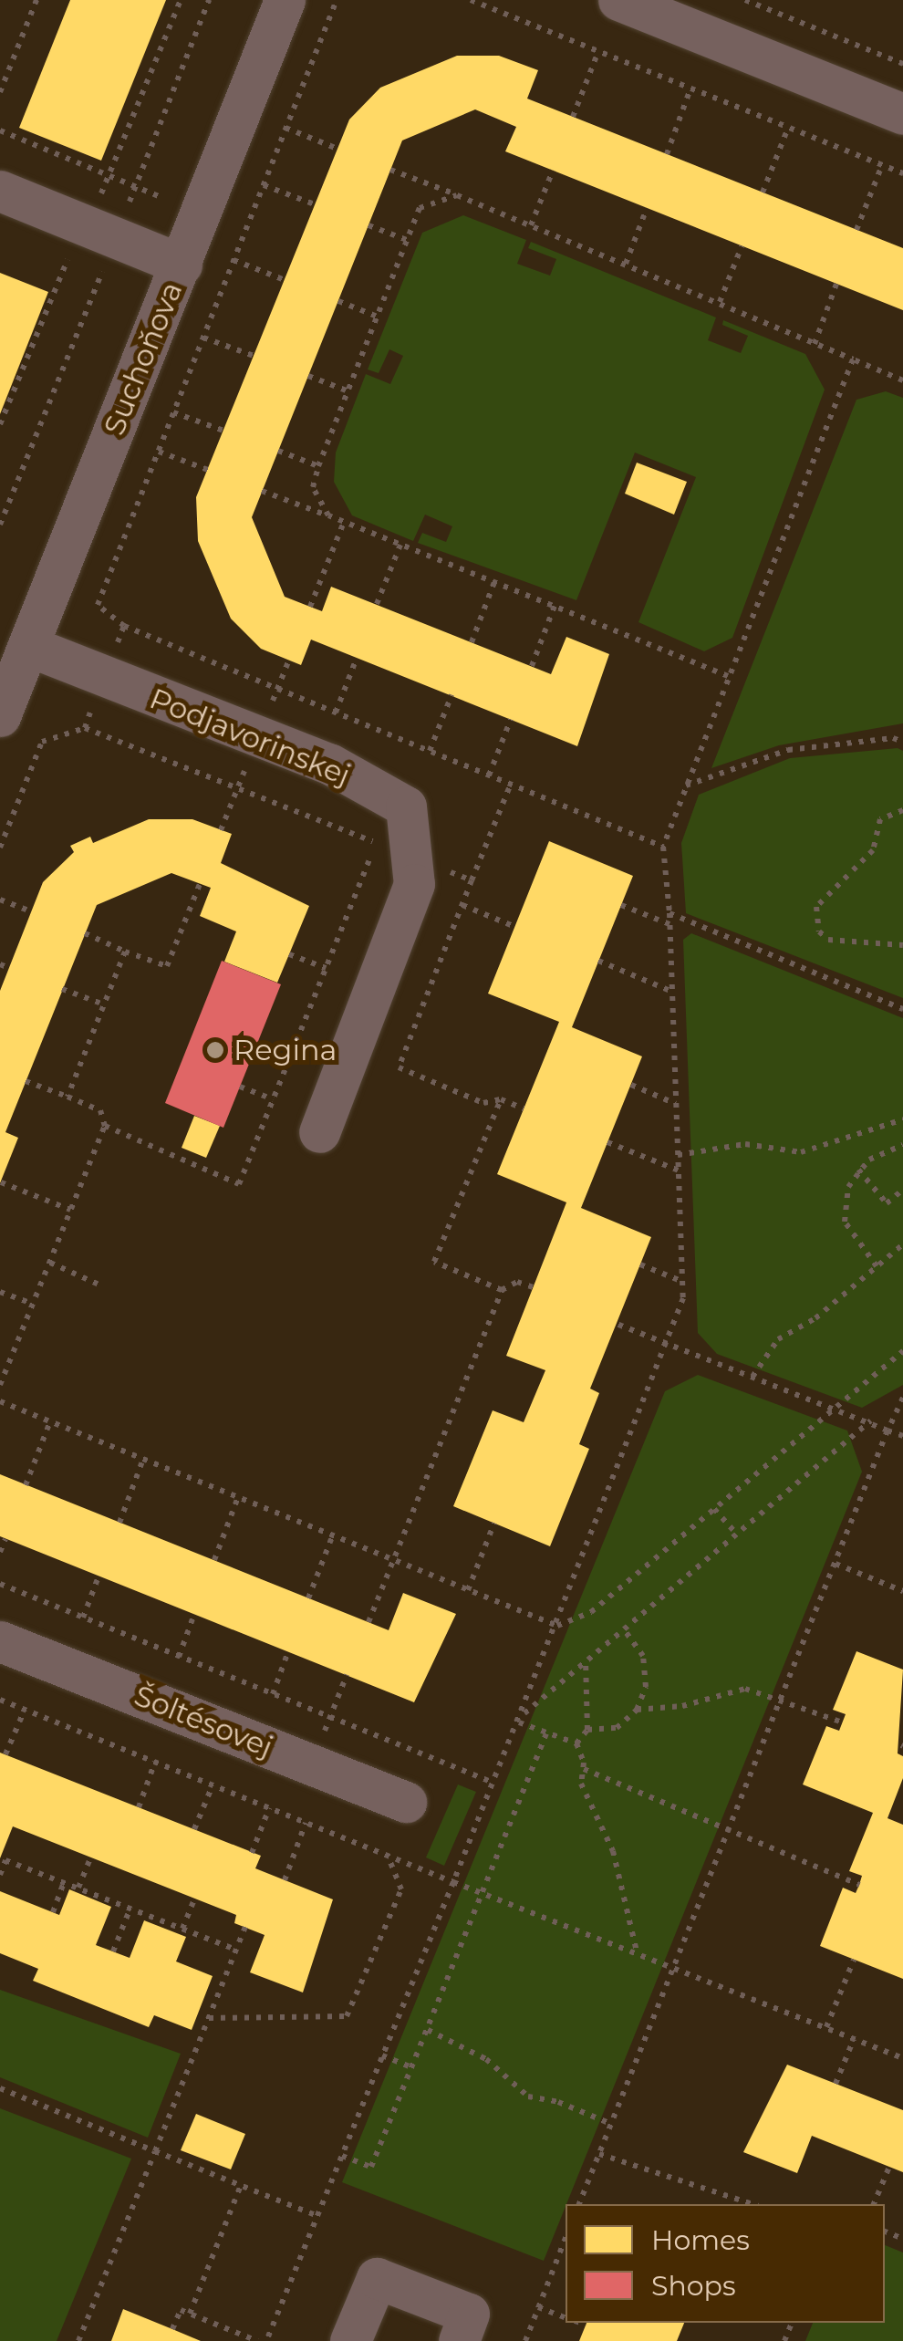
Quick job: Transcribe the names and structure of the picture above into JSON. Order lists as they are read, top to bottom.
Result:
{
  "streets": {
    "street": ["Suchoňova", "Podjavorinskej", "Šoltésovej"]
  },
  "crossings": [
    ["Suchoňova", "Podjavorinskej"]
  ],
  "places": ["Regina"],
  "legend": ["Homes", "Shops"]
}
